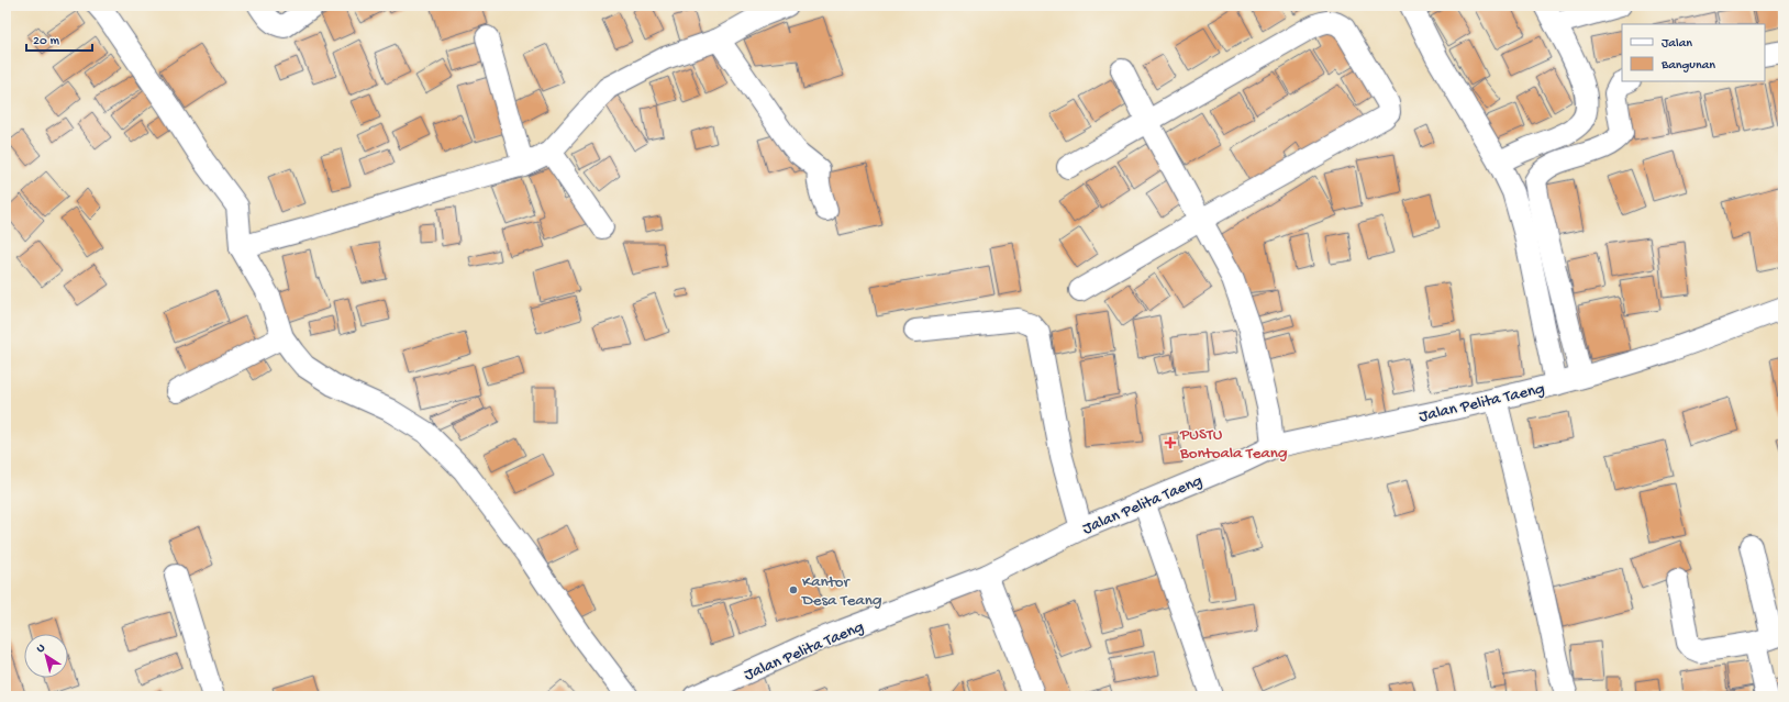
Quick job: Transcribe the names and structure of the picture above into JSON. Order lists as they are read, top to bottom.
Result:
{
  "streets": {
    "street": ["Jalan Pelita Taeng"]
  },
  "places": {
    "health": ["PUSTU Bontoala Teang"],
    "other": ["Kantor Desa Teang"]
  },
  "legend": ["Jalan", "Bangunan"],
  "scale_bar": "20 m",
  "north": "top left"
}
